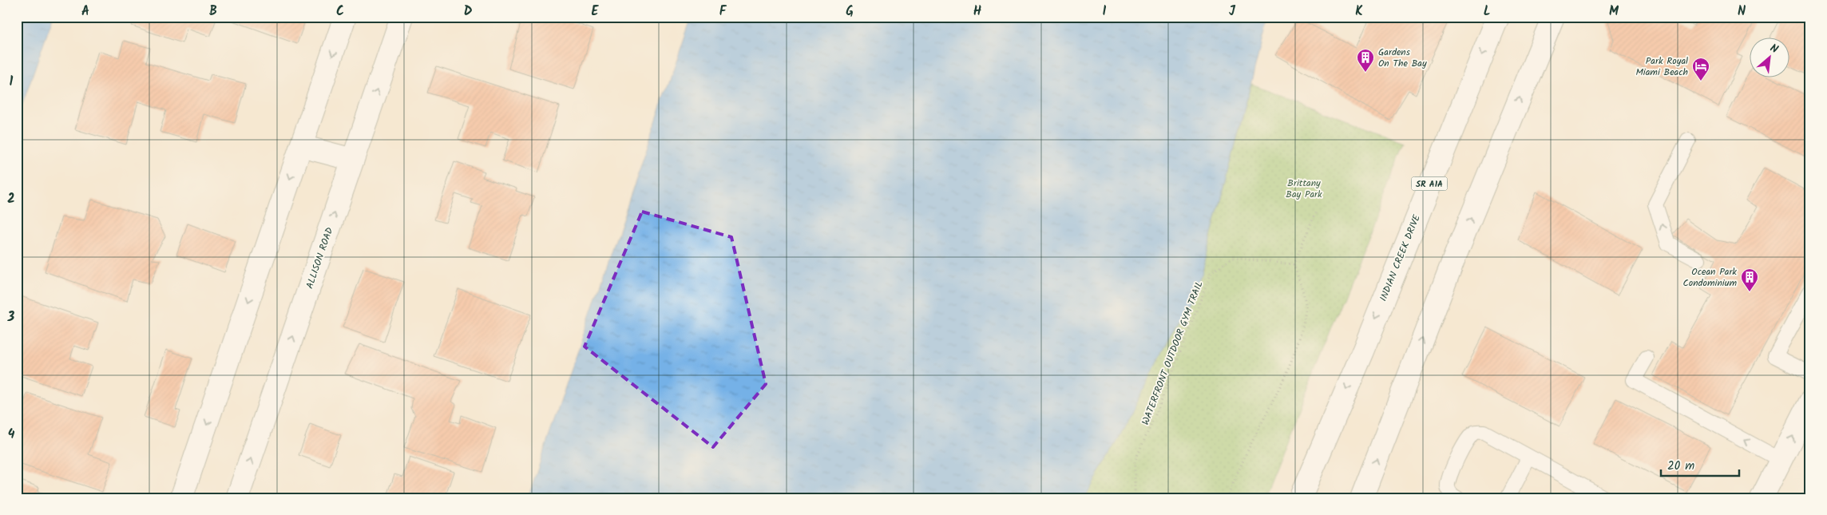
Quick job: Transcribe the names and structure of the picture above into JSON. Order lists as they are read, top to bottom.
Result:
{
  "streets": {
    "main road": ["SR A1A", "ALLISON ROAD", "INDIAN CREEK DRIVE"],
    "path": ["WATERFRONT OUTDOOR GYM TRAIL"]
  },
  "parks": ["Brittany Bay Park"],
  "places": {
    "building": ["Gardens On The Bay", "Ocean Park Condominium"],
    "hotel": ["Park Royal Miami Beach"]
  },
  "scale_bar": "20 m",
  "north": "top right",
  "grid": {
    "columns": [
      "A",
      "B",
      "C",
      "D",
      "E",
      "F",
      "G",
      "H",
      "I",
      "J",
      "K",
      "L",
      "M",
      "N"
    ],
    "rows": [
      "1",
      "2",
      "3",
      "4"
    ]
  }
}
